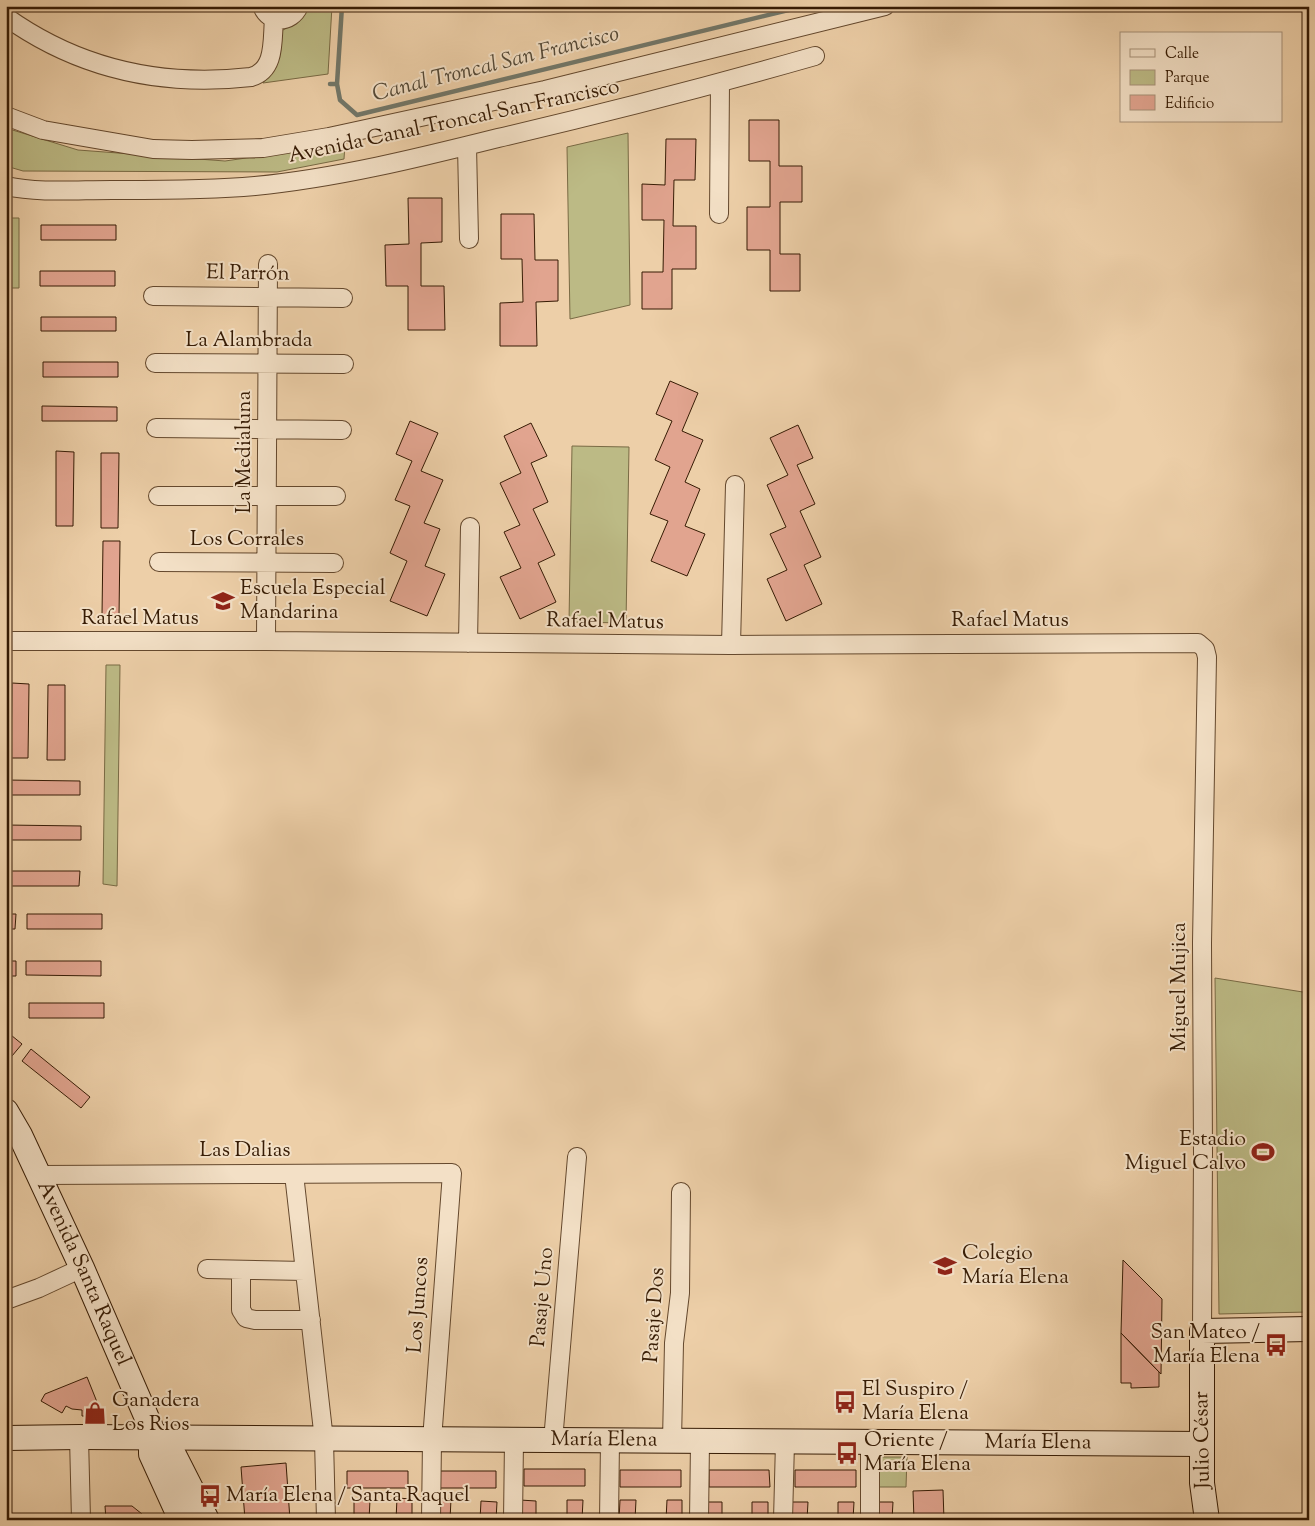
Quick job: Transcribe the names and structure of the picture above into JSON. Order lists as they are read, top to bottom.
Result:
{
  "streets": {
    "street": [
      "Avenida Canal Troncal San Francisco",
      "El Parrón",
      "La Alambrada",
      "La Medialuna",
      "Los Corrales",
      "Rafael Matus",
      "Miguel Mujica",
      "Las Dalias",
      "Avenida Santa Raquel",
      "Pasaje Uno",
      "Los Juncos",
      "Pasaje Dos",
      "Julio César",
      "María Elena"
    ]
  },
  "crossings": [
    ["El Parrón", "La Medialuna"],
    ["La Alambrada", "La Medialuna"],
    ["La Medialuna", "Los Corrales"],
    ["La Medialuna", "Rafael Matus"],
    ["Rafael Matus", "Miguel Mujica"],
    ["Miguel Mujica", "Julio César"],
    ["Las Dalias", "Avenida Santa Raquel"],
    ["Las Dalias", "Los Juncos"],
    ["Avenida Santa Raquel", "María Elena"],
    ["Pasaje Uno", "María Elena"],
    ["Los Juncos", "María Elena"],
    ["Pasaje Dos", "María Elena"],
    ["Julio César", "María Elena"]
  ],
  "water": ["Canal Troncal San Francisco"],
  "places": {
    "school or university": ["Escuela Especial Mandarina", "Colegio María Elena"],
    "sports": ["Estadio Miguel Calvo"],
    "bus stop": [
      "San Mateo / María Elena",
      "El Suspiro / María Elena",
      "Oriente / María Elena",
      "María Elena / Santa Raquel"
    ],
    "shop": ["Ganadera Los Rios"]
  },
  "legend": ["Calle", "Parque", "Edificio"]
}
